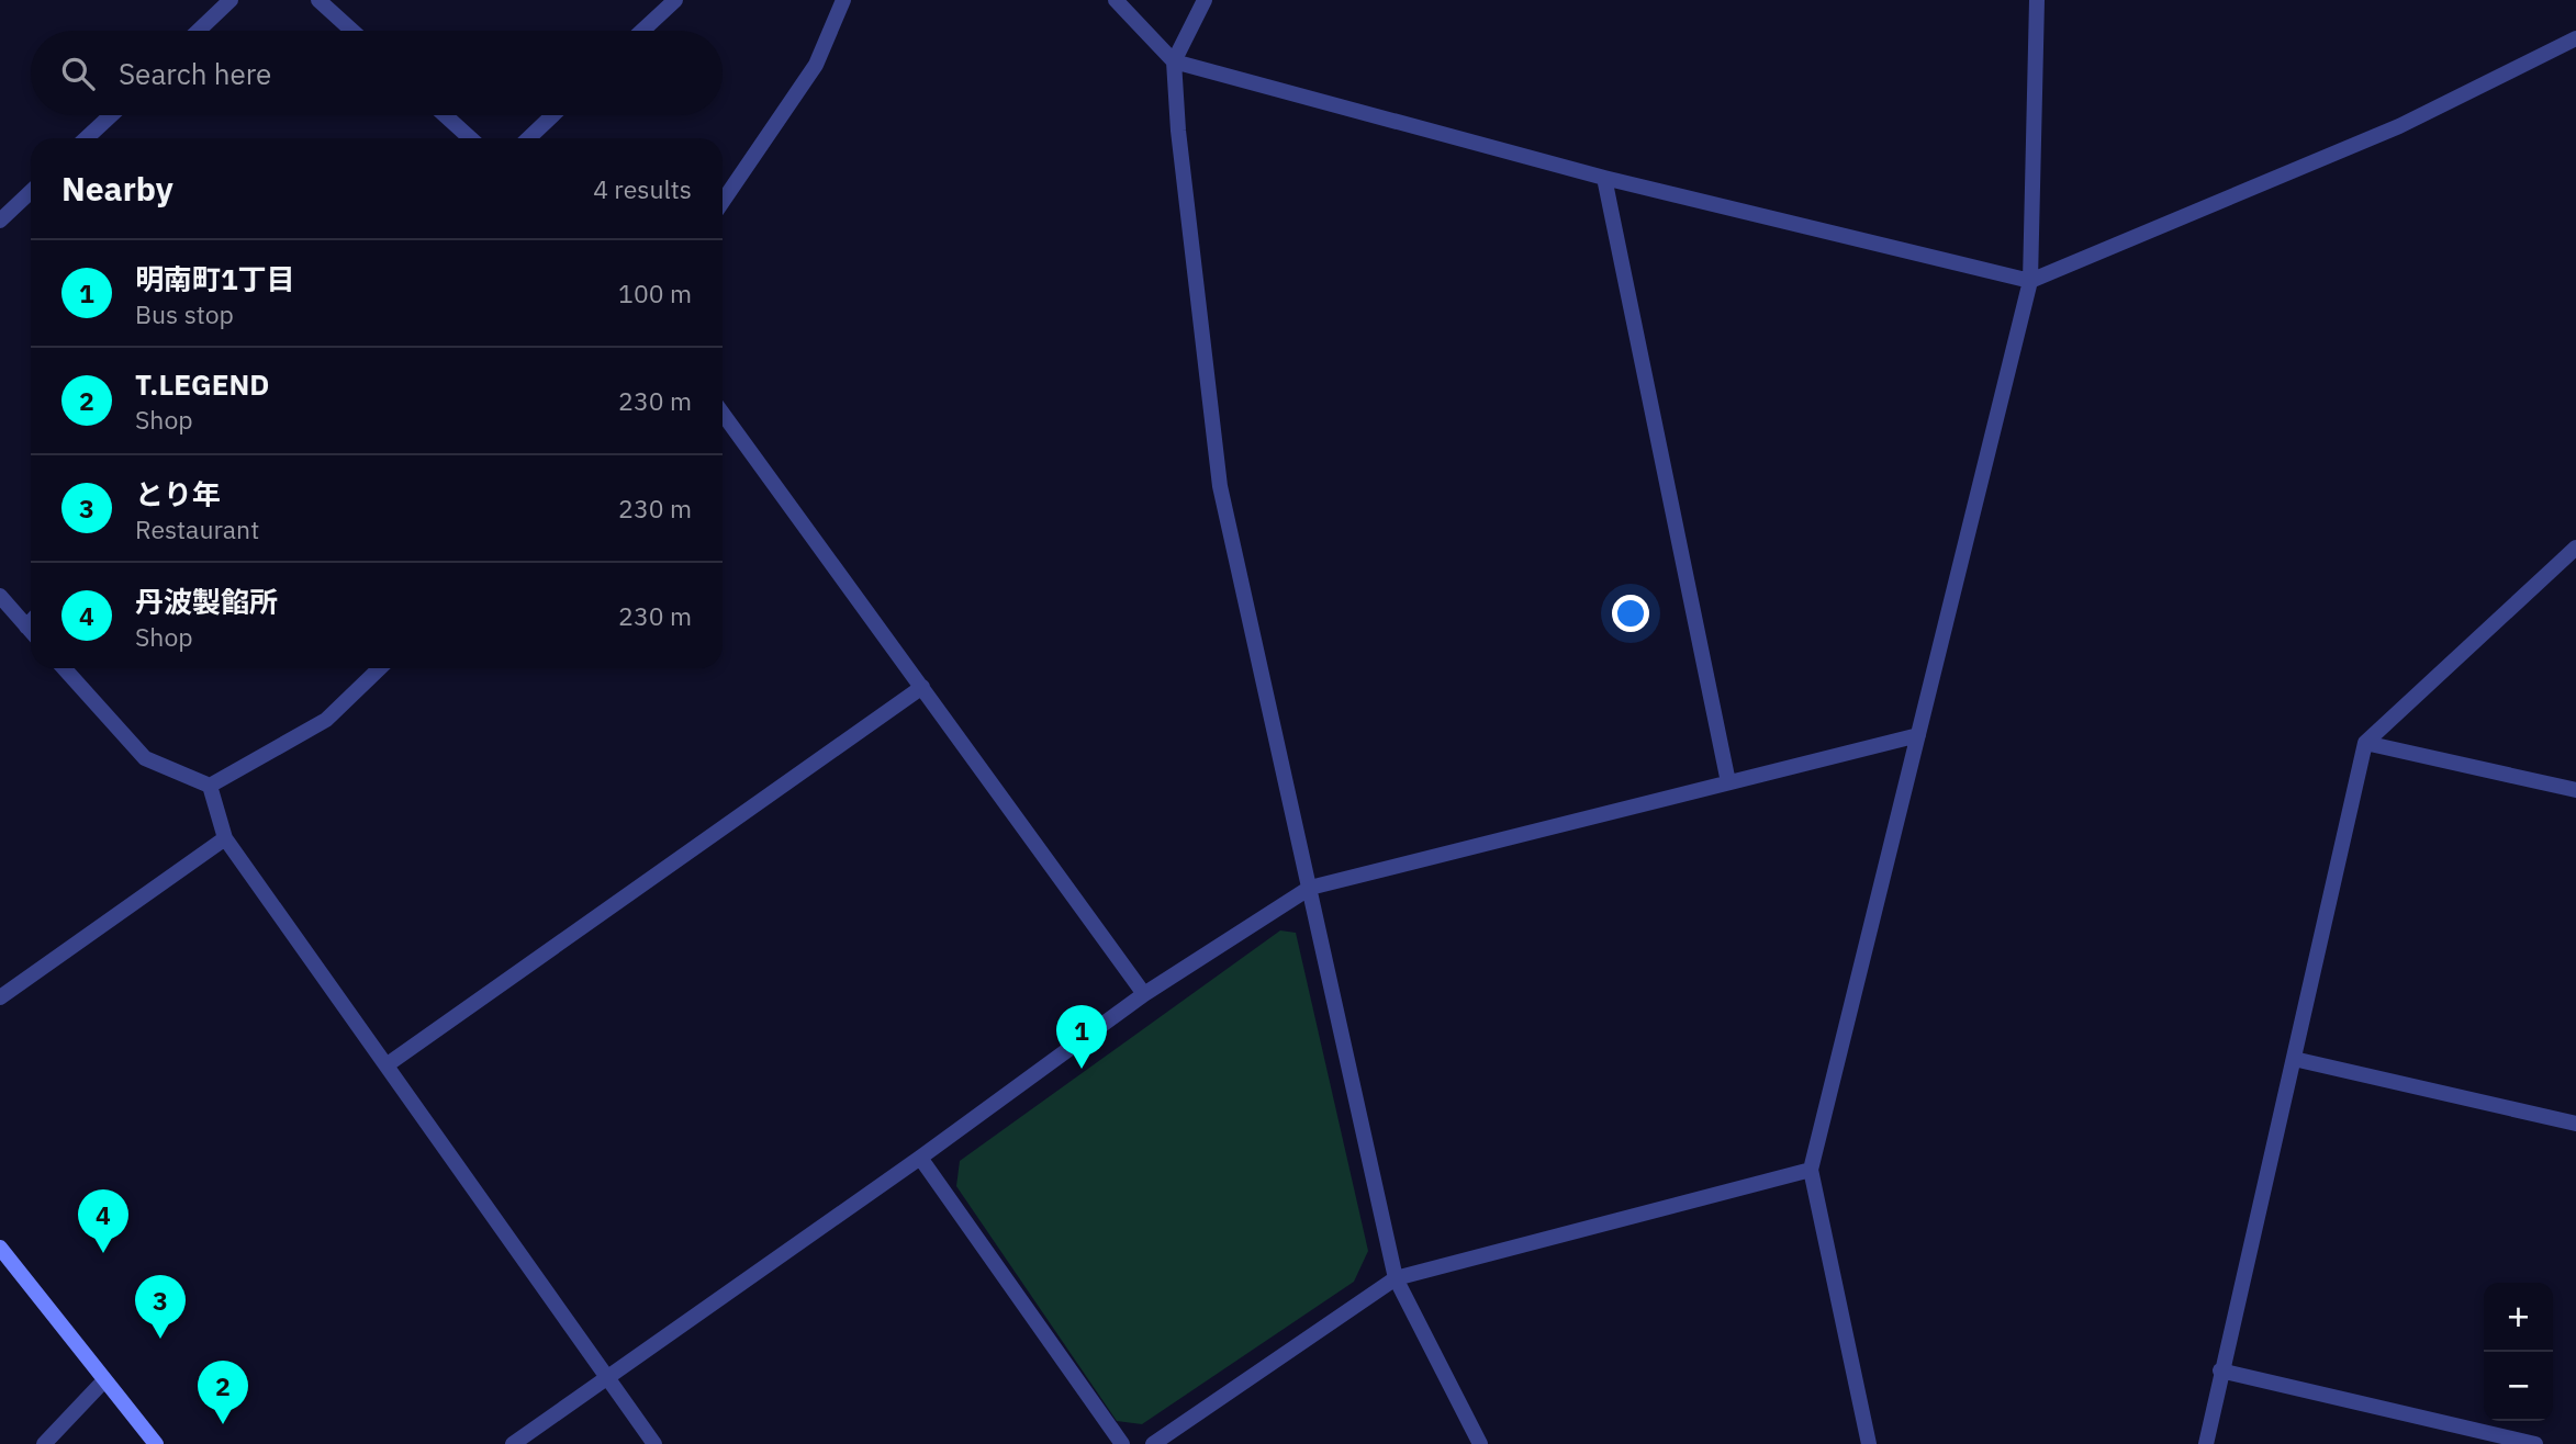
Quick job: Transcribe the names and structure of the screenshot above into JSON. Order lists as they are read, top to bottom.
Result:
{
  "page": {
    "search": "Search here",
    "heading": ["Nearby", "4 results"],
    "list": [
      {
        "mark": "1",
        "name": "明南町1丁目",
        "note": "Bus stop",
        "value": "100 m"
      },
      {
        "mark": "2",
        "name": "T.LEGEND",
        "note": "Shop",
        "value": "230 m"
      },
      {
        "mark": "3",
        "name": "とり年",
        "note": "Restaurant",
        "value": "230 m"
      },
      {
        "mark": "4",
        "name": "丹波製餡所",
        "note": "Shop",
        "value": "230 m"
      }
    ],
    "pins": [
      "1",
      "4",
      "3",
      "2"
    ],
    "map_buttons": ["+", "−"]
  }
}
